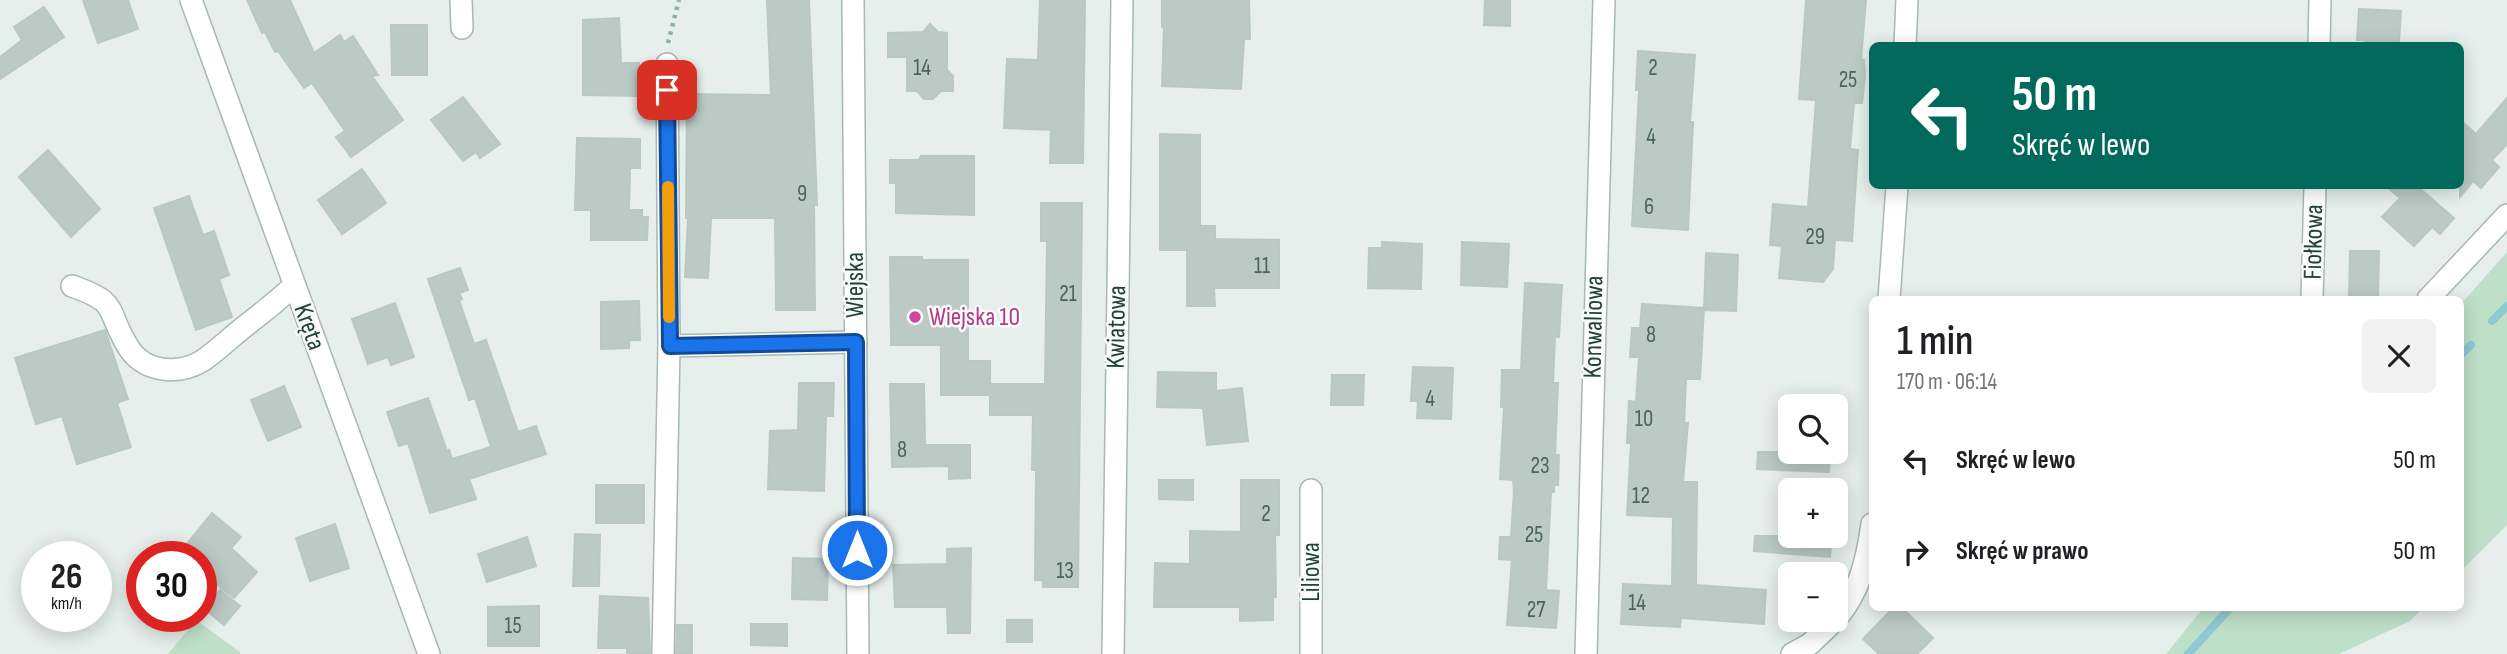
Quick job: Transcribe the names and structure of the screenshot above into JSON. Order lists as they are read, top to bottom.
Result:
{
  "streets": {
    "street": [
      "Fiołkowa",
      "Wiejska",
      "Kręta",
      "Kwiatowa",
      "Konwaliowa",
      "Liliowa"
    ]
  },
  "places": ["Wiejska 10"],
  "house_numbers": [
    "14",
    "2",
    "25",
    "4",
    "9",
    "6",
    "29",
    "11",
    "21",
    "8",
    "4",
    "10",
    "8",
    "23",
    "12",
    "2",
    "25",
    "13",
    "14",
    "27",
    "15"
  ],
  "page": {
    "turn": ["50 m", "Skręć w lewo"],
    "heading": ["1 min", "170 m · 06:14"],
    "map_buttons": ["+", "−"],
    "list": [
      {
        "name": "Skręć w lewo",
        "value": "50 m"
      },
      {
        "name": "Skręć w prawo",
        "value": "50 m"
      }
    ],
    "speed": "26 km/h",
    "limit": "30"
  }
}
